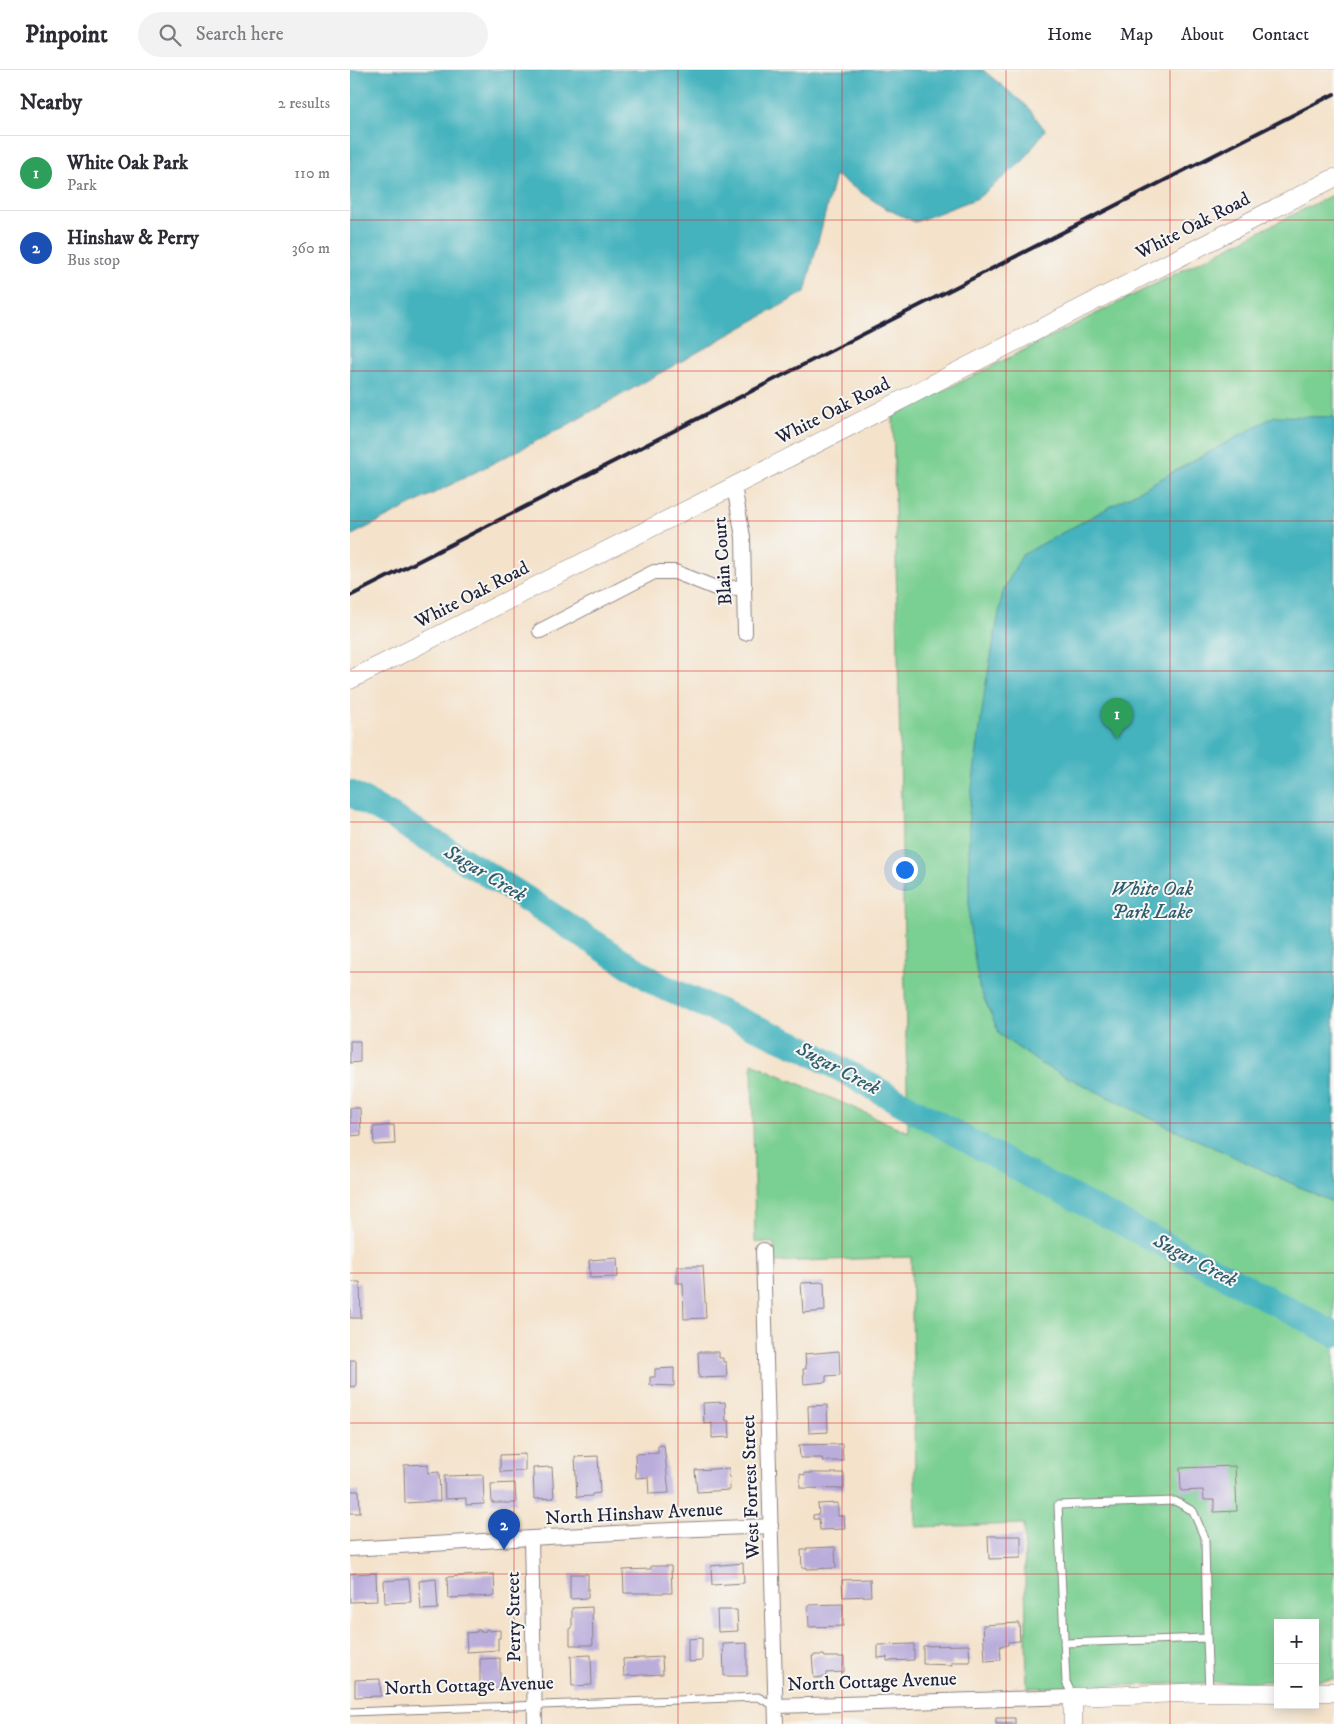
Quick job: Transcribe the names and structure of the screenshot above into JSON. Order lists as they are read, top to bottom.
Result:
{
  "streets": {
    "street": [
      "White Oak Road",
      "Blain Court",
      "West Forrest Street",
      "North Hinshaw Avenue",
      "Perry Street",
      "North Cottage Avenue"
    ]
  },
  "crossings": [
    ["White Oak Road", "Blain Court"],
    ["West Forrest Street", "North Hinshaw Avenue"],
    ["West Forrest Street", "North Cottage Avenue"],
    ["North Hinshaw Avenue", "Perry Street"],
    ["Perry Street", "North Cottage Avenue"]
  ],
  "water": ["Sugar Creek", "White Oak Park Lake"],
  "page": {
    "header": "Pinpoint",
    "search": "Search here",
    "nav": [
      "Home",
      "Map",
      "About",
      "Contact"
    ],
    "heading": ["Nearby", "2 results"],
    "list": [
      {
        "mark": "1",
        "name": "White Oak Park",
        "note": "Park",
        "value": "110 m"
      },
      {
        "mark": "2",
        "name": "Hinshaw & Perry",
        "note": "Bus stop",
        "value": "360 m"
      }
    ],
    "pins": ["1", "2"],
    "map_buttons": ["+", "−"]
  }
}
